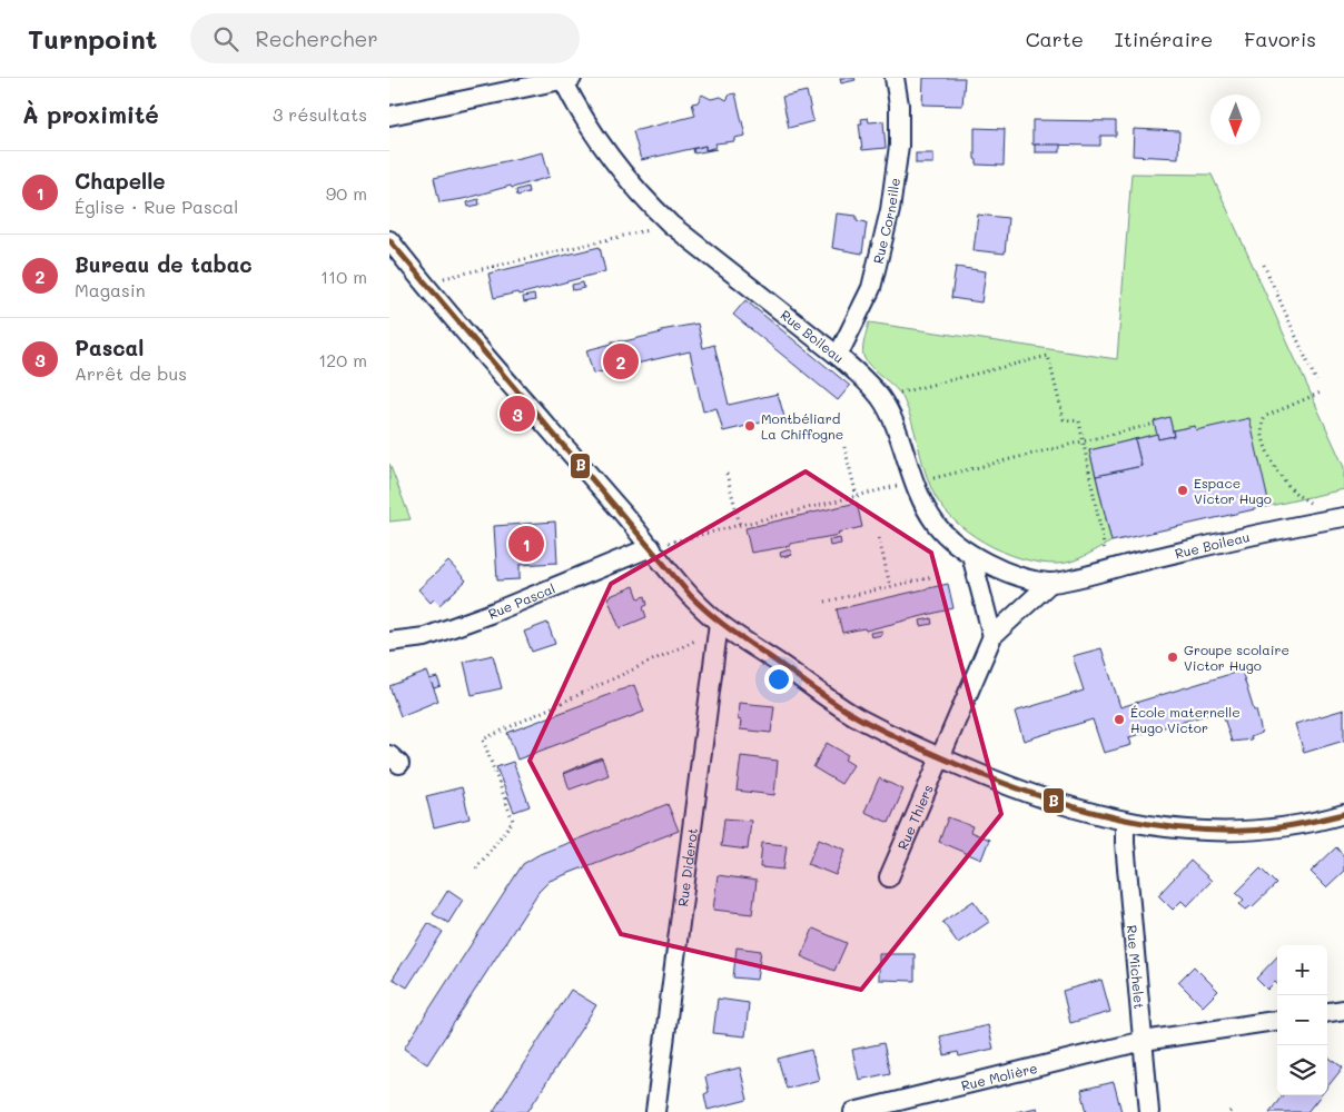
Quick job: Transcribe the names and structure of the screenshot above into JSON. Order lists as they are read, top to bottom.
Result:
{
  "streets": {
    "street": [
      "Rue Corneille",
      "Rue Boileau",
      "Rue Pascal",
      "Rue Thiers",
      "Rue Diderot",
      "Rue Michelet",
      "Rue Molière"
    ]
  },
  "crossings": [
    ["Rue Corneille", "Rue Boileau"],
    ["Rue Boileau", "Rue Thiers"],
    ["Rue Michelet", "Rue Molière"]
  ],
  "places": [
    "Montbéliard La Chiffogne",
    "Espace Victor Hugo",
    "Groupe scolaire Victor Hugo",
    "École maternelle Hugo Victor"
  ],
  "lines": ["transit line B"],
  "north": "bottom",
  "page": {
    "header": "Turnpoint",
    "search": "Rechercher",
    "nav": ["Carte", "Itinéraire", "Favoris"],
    "heading": ["À proximité", "3 résultats"],
    "list": [
      {
        "mark": "1",
        "name": "Chapelle",
        "note": "Église · Rue Pascal",
        "value": "90 m"
      },
      {
        "mark": "2",
        "name": "Bureau de tabac",
        "note": "Magasin",
        "value": "110 m"
      },
      {
        "mark": "3",
        "name": "Pascal",
        "note": "Arrêt de bus",
        "value": "120 m"
      }
    ],
    "pins": ["2", "3", "1"],
    "map_buttons": ["+", "−"]
  }
}
